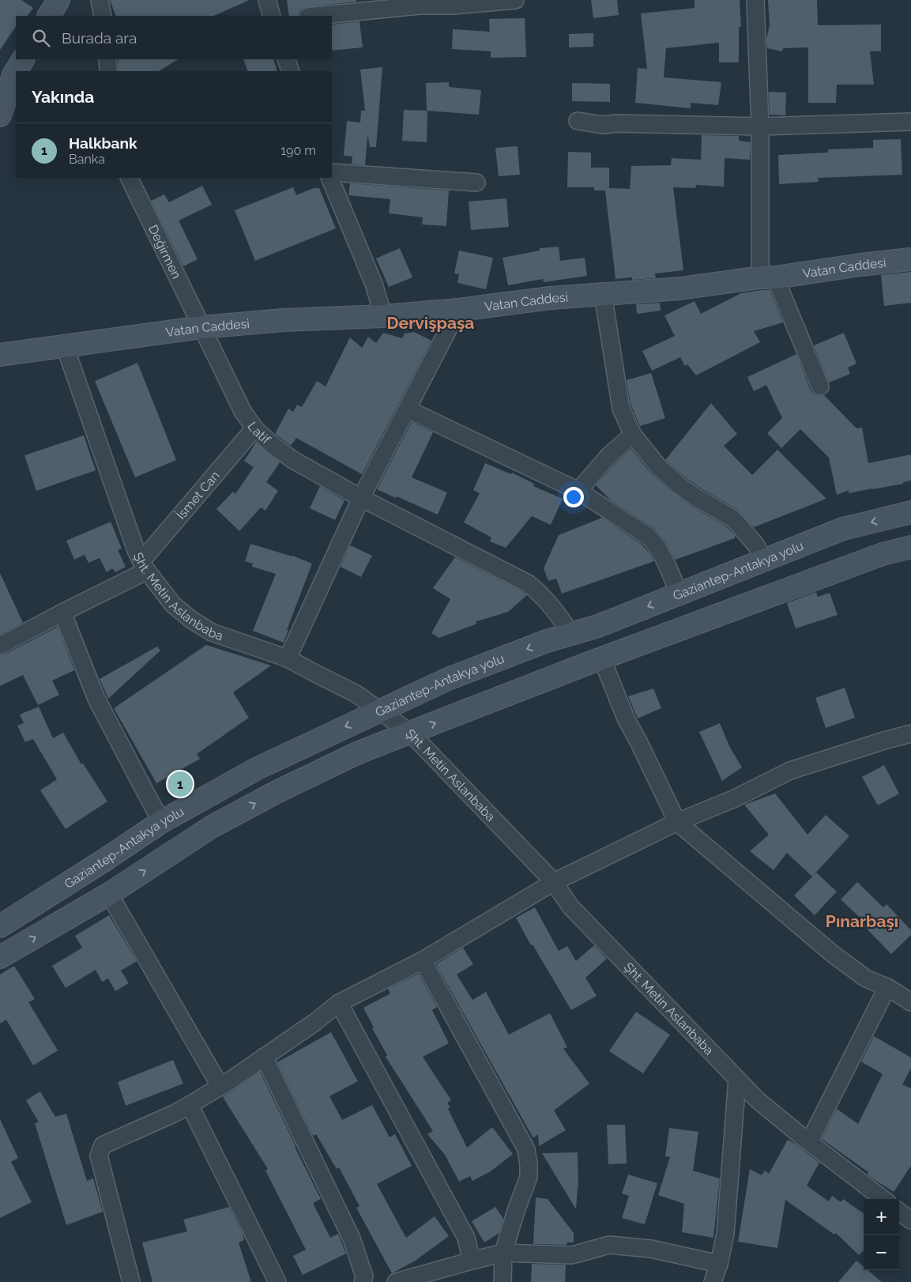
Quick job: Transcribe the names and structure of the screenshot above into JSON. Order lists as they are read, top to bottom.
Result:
{
  "streets": {
    "main road": ["Vatan Caddesi", "Gaziantep-Antakya yolu"],
    "street": [
      "Değirmen",
      "Latif",
      "İsmet Can",
      "Şht. Metin Aslanbaba"
    ]
  },
  "crossings": [
    ["Değirmen", "Vatan Caddesi"],
    ["Değirmen", "Latif"],
    ["Vatan Caddesi", "Latif"],
    ["Vatan Caddesi", "Şht. Metin Aslanbaba"],
    ["Latif", "İsmet Can"],
    ["Latif", "Gaziantep-Antakya yolu"],
    ["İsmet Can", "Şht. Metin Aslanbaba"],
    ["Gaziantep-Antakya yolu", "Şht. Metin Aslanbaba"]
  ],
  "districts": ["Dervişpaşa", "Pınarbaşı"],
  "page": {
    "search": "Burada ara",
    "heading": "Yakında",
    "list": [
      {
        "mark": "1",
        "name": "Halkbank",
        "note": "Banka",
        "value": "190 m"
      }
    ],
    "pins": "1",
    "map_buttons": ["+", "−"]
  }
}
